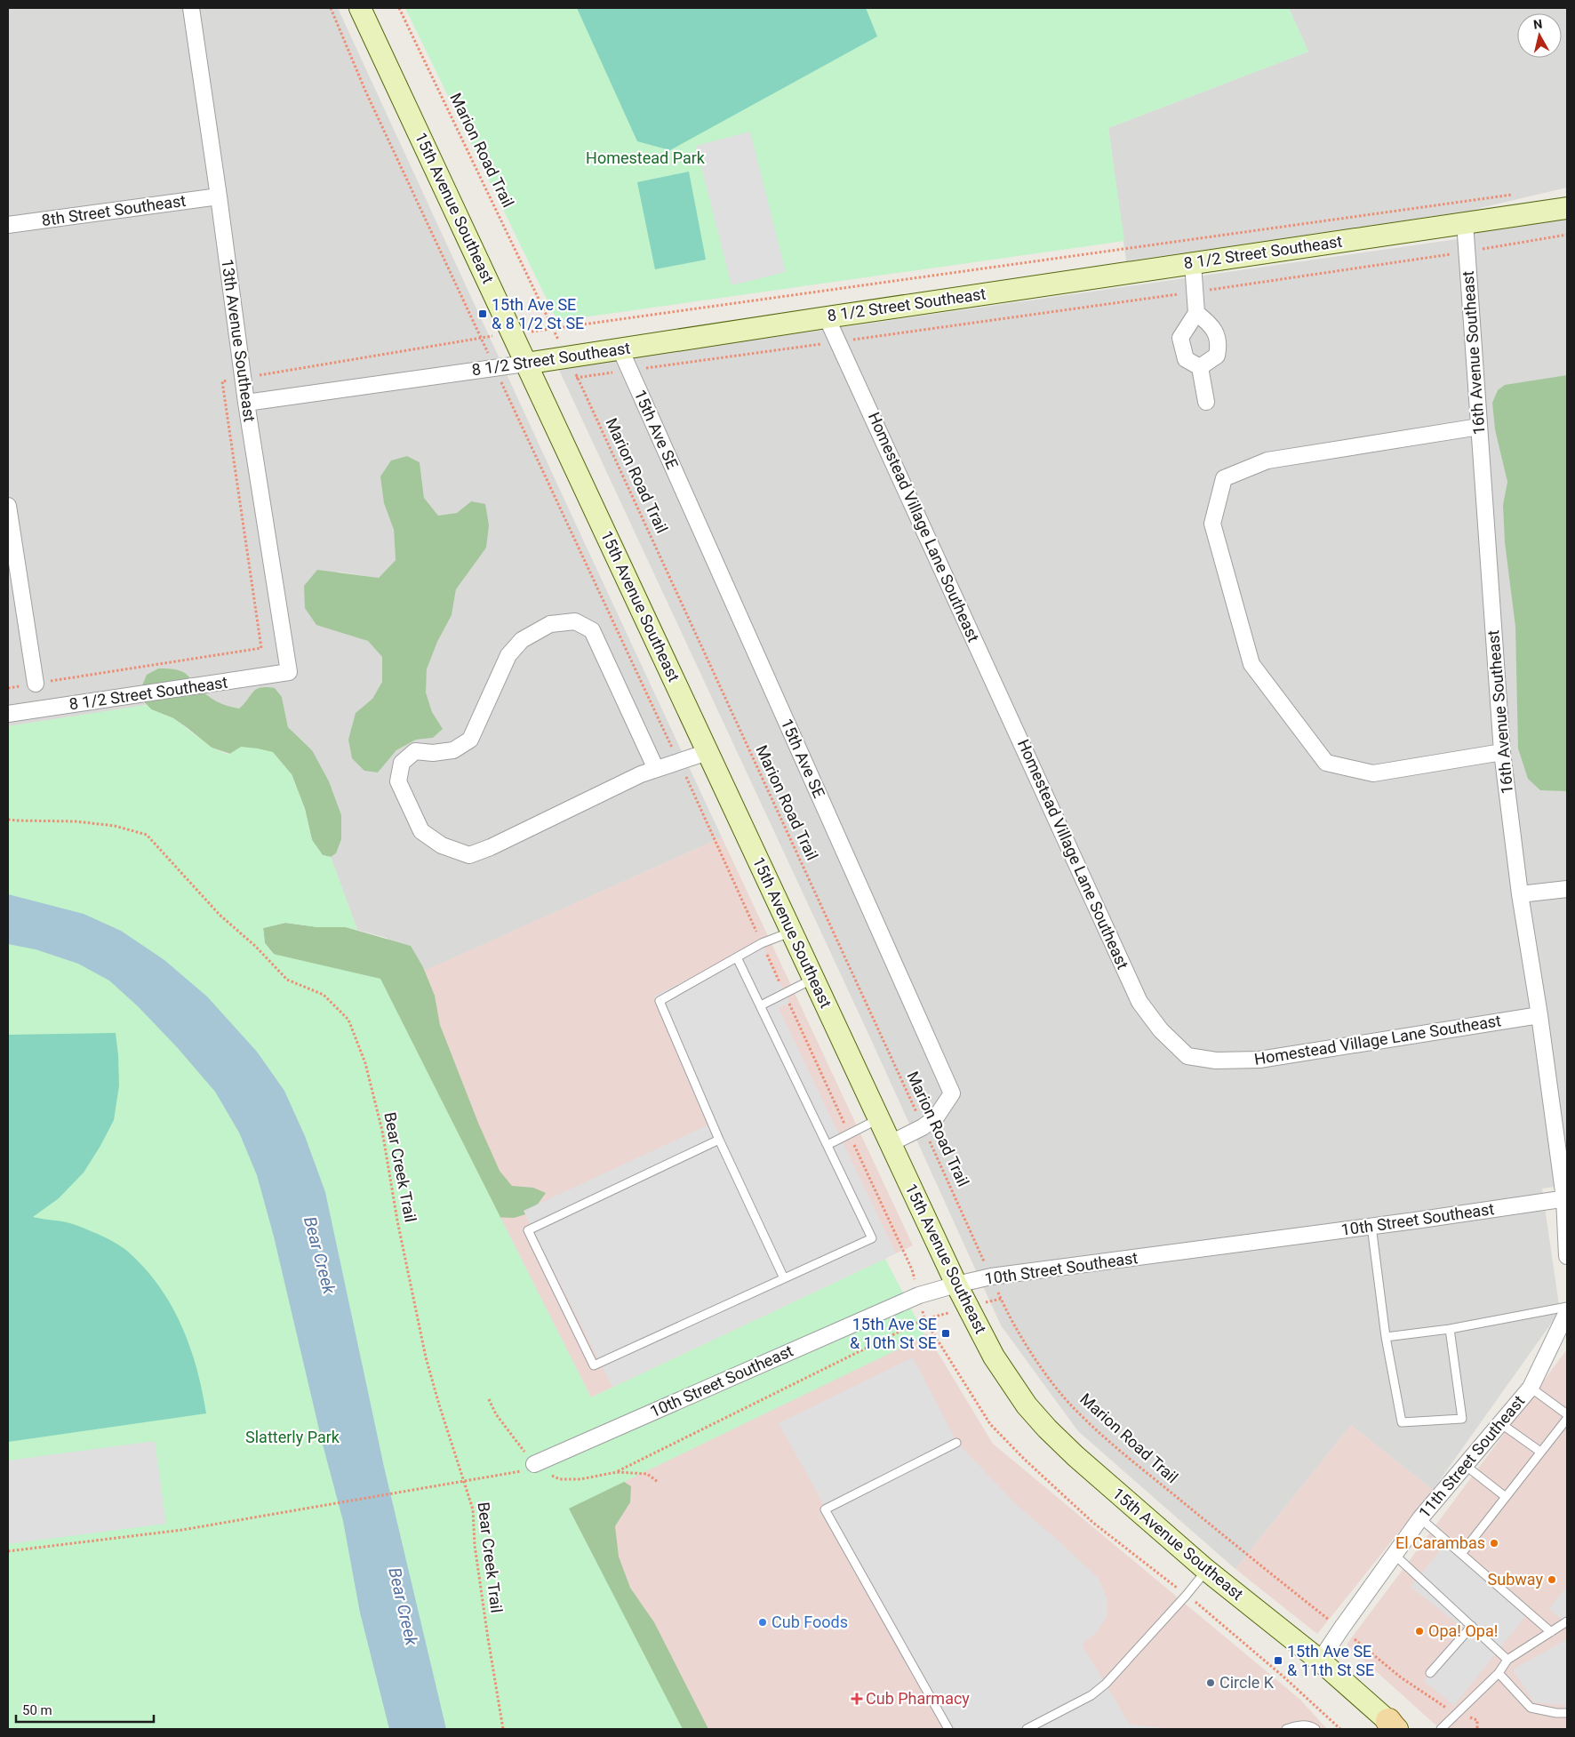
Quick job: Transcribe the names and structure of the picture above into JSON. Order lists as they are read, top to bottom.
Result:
{
  "streets": {
    "main road": ["15th Avenue Southeast", "8 1/2 Street Southeast"],
    "street": [
      "8th Street Southeast",
      "13th Avenue Southeast",
      "16th Avenue Southeast",
      "15th Ave SE",
      "Homestead Village Lane Southeast",
      "10th Street Southeast",
      "11th Street Southeast"
    ],
    "path": ["Marion Road Trail", "Bear Creek Trail"]
  },
  "crossings": [
    ["Marion Road Trail", "15th Ave SE"],
    ["Marion Road Trail", "10th Street Southeast"],
    ["Marion Road Trail", "11th Street Southeast"],
    ["15th Avenue Southeast", "8 1/2 Street Southeast"],
    ["15th Avenue Southeast", "15th Ave SE"],
    ["15th Avenue Southeast", "10th Street Southeast"],
    ["15th Avenue Southeast", "11th Street Southeast"],
    ["8th Street Southeast", "13th Avenue Southeast"],
    ["8 1/2 Street Southeast", "13th Avenue Southeast"],
    ["8 1/2 Street Southeast", "16th Avenue Southeast"],
    ["8 1/2 Street Southeast", "15th Ave SE"],
    ["8 1/2 Street Southeast", "Homestead Village Lane Southeast"],
    ["16th Avenue Southeast", "Homestead Village Lane Southeast"],
    ["16th Avenue Southeast", "10th Street Southeast"]
  ],
  "water": ["Bear Creek"],
  "parks": ["Homestead Park", "Slatterly Park"],
  "places": {
    "transit": ["15th Ave SE & 8 1/2 St SE", "15th Ave SE & 10th St SE", "15th Ave SE & 11th St SE"],
    "other": [
      "El Carambas",
      "Subway",
      "Cub Foods",
      "Opa! Opa!",
      "Circle K"
    ],
    "health": ["Cub Pharmacy"]
  },
  "scale_bar": "50 m",
  "north": "top"
}
